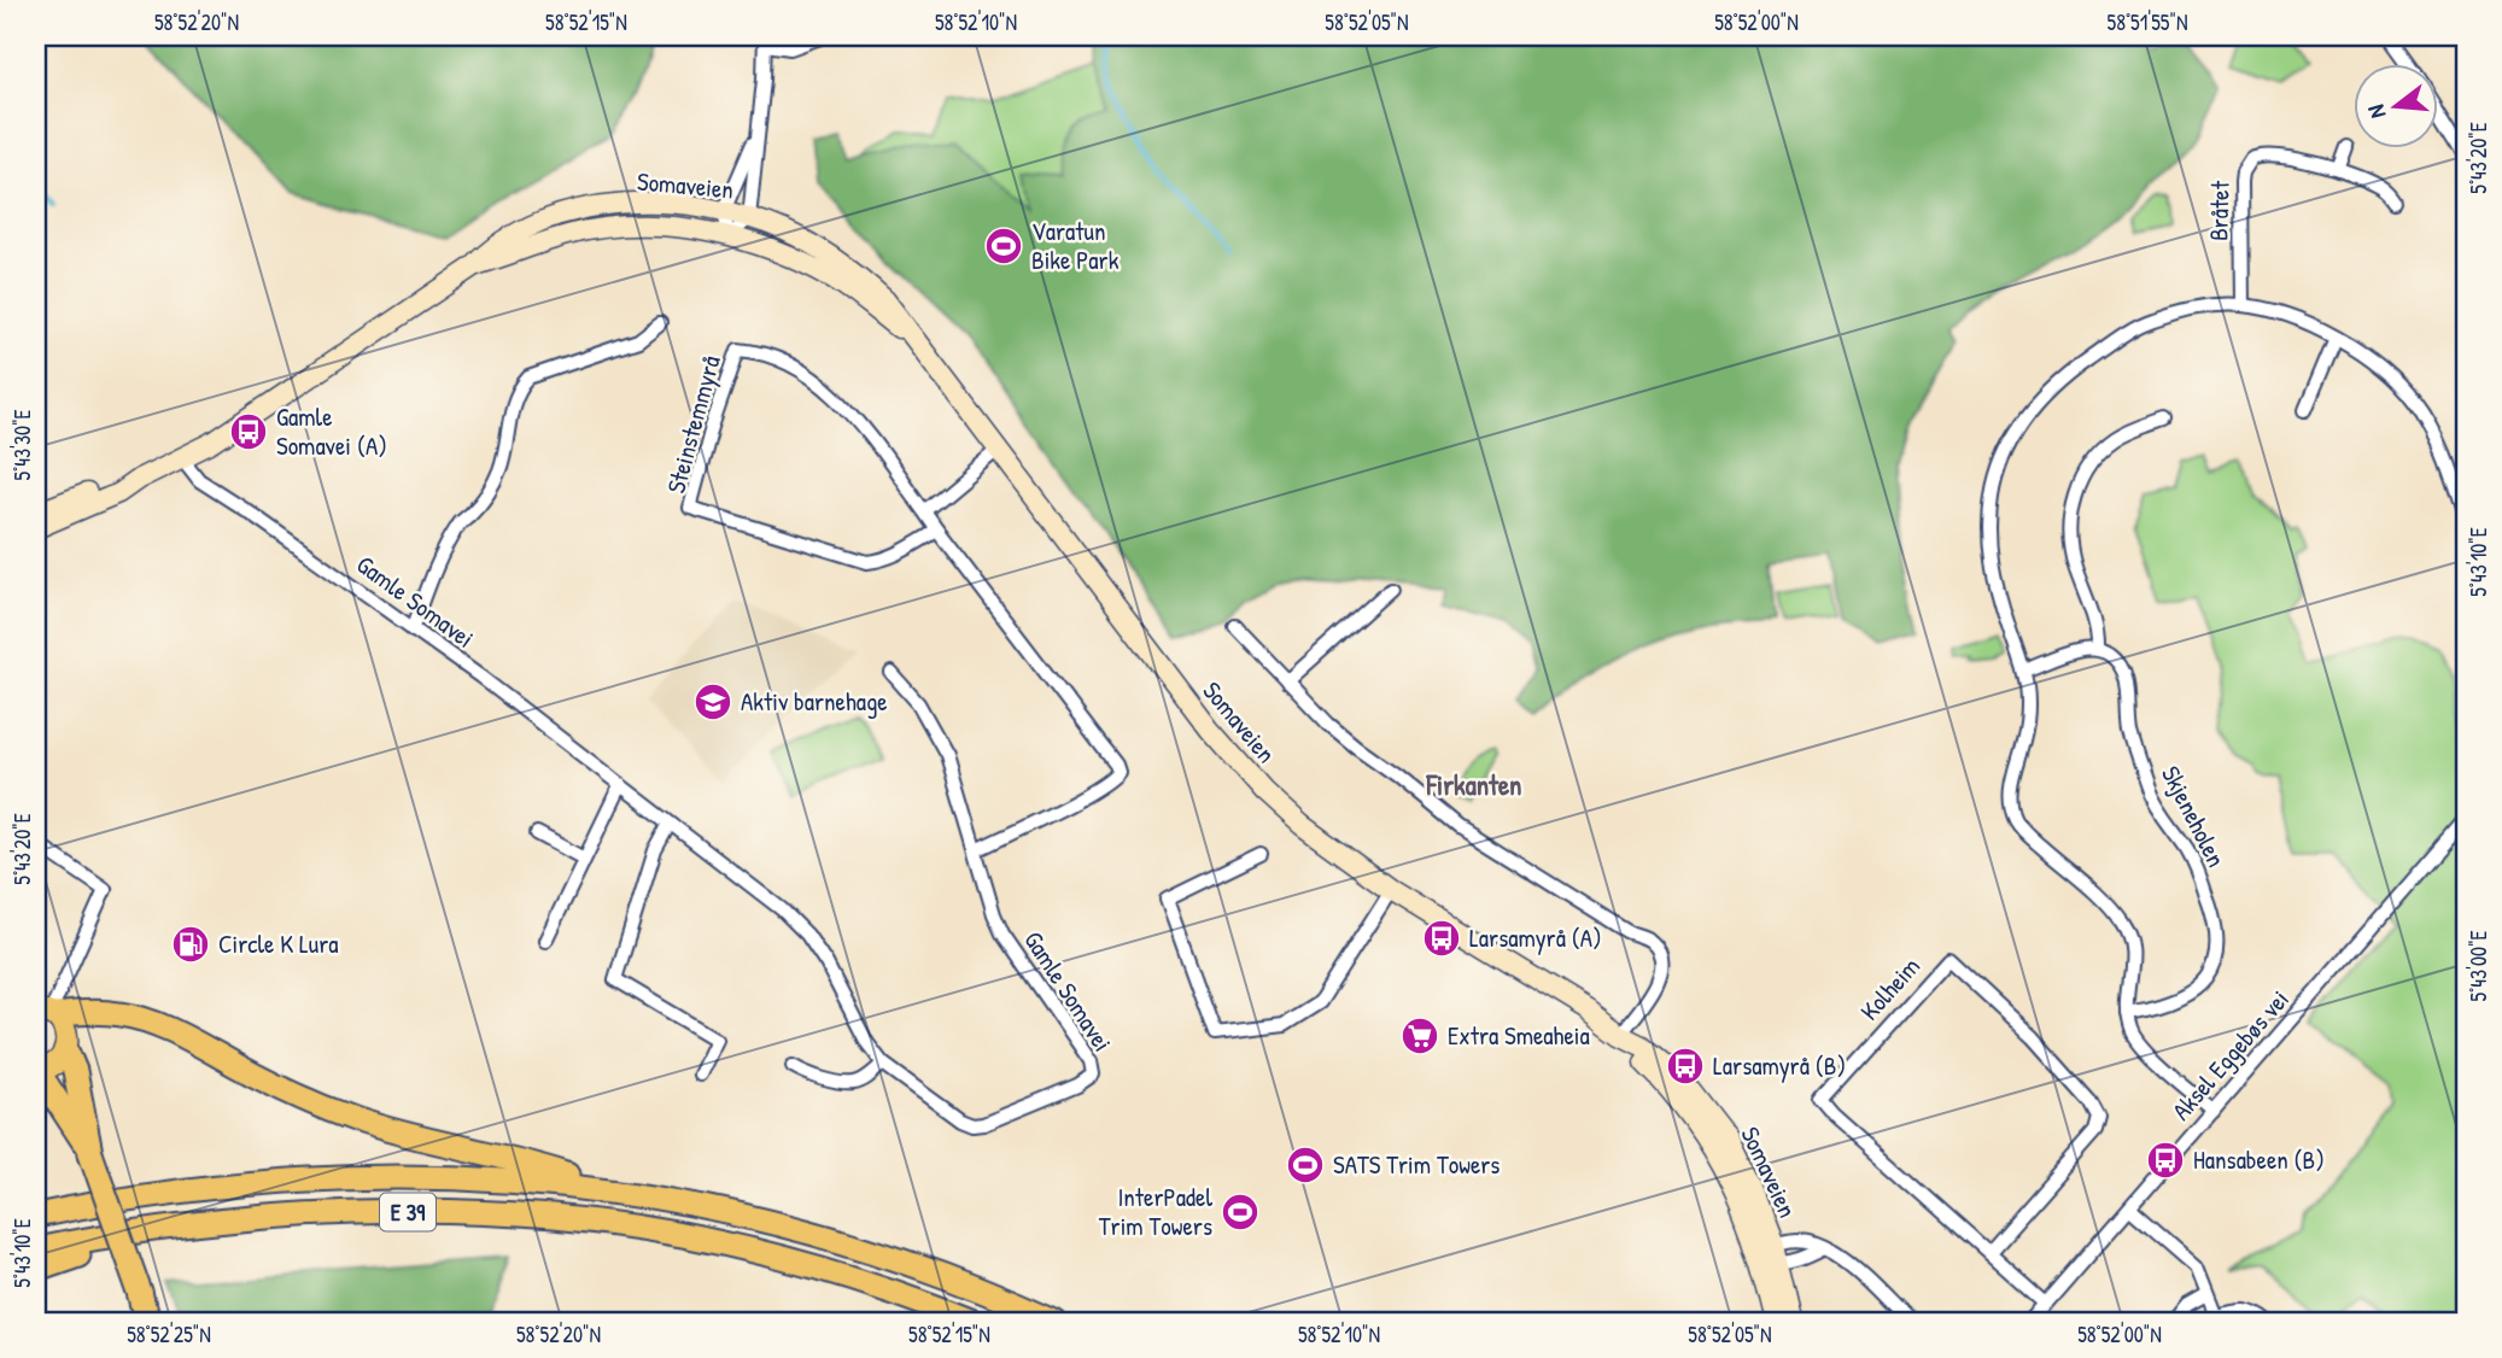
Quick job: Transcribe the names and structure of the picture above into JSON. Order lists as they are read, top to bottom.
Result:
{
  "streets": {
    "highway": ["E 39"],
    "main road": ["Somaveien"],
    "street": [
      "Bråtet",
      "Steinstemmyrå",
      "Gamle Somavei",
      "Skjeneholen",
      "Kolheim",
      "Aksel Eggebøs vei"
    ]
  },
  "crossings": [
    ["Somaveien", "Gamle Somavei"],
    ["Steinstemmyrå", "Gamle Somavei"],
    ["Kolheim", "Aksel Eggebøs vei"]
  ],
  "districts": ["Firkanten"],
  "places": {
    "sports": ["Varatun Bike Park", "SATS Trim Towers", "InterPadel Trim Towers"],
    "bus stop": [
      "Gamle Somavei (A)",
      "Larsamyrå (A)",
      "Larsamyrå (B)",
      "Hansabeen (B)"
    ],
    "school or university": ["Aktiv barnehage"],
    "fuel station": ["Circle K Lura"],
    "supermarket": ["Extra Smeaheia"]
  },
  "north": "left",
  "coordinates": [
    "58°52'20\"N",
    "58°52'15\"N",
    "58°52'10\"N",
    "58°52'05\"N",
    "58°52'00\"N",
    "58°51'55\"N",
    "5°43'20\"E",
    "5°43'30\"E",
    "5°43'10\"E",
    "5°43'00\"E",
    "58°52'25\"N"
  ]
}
